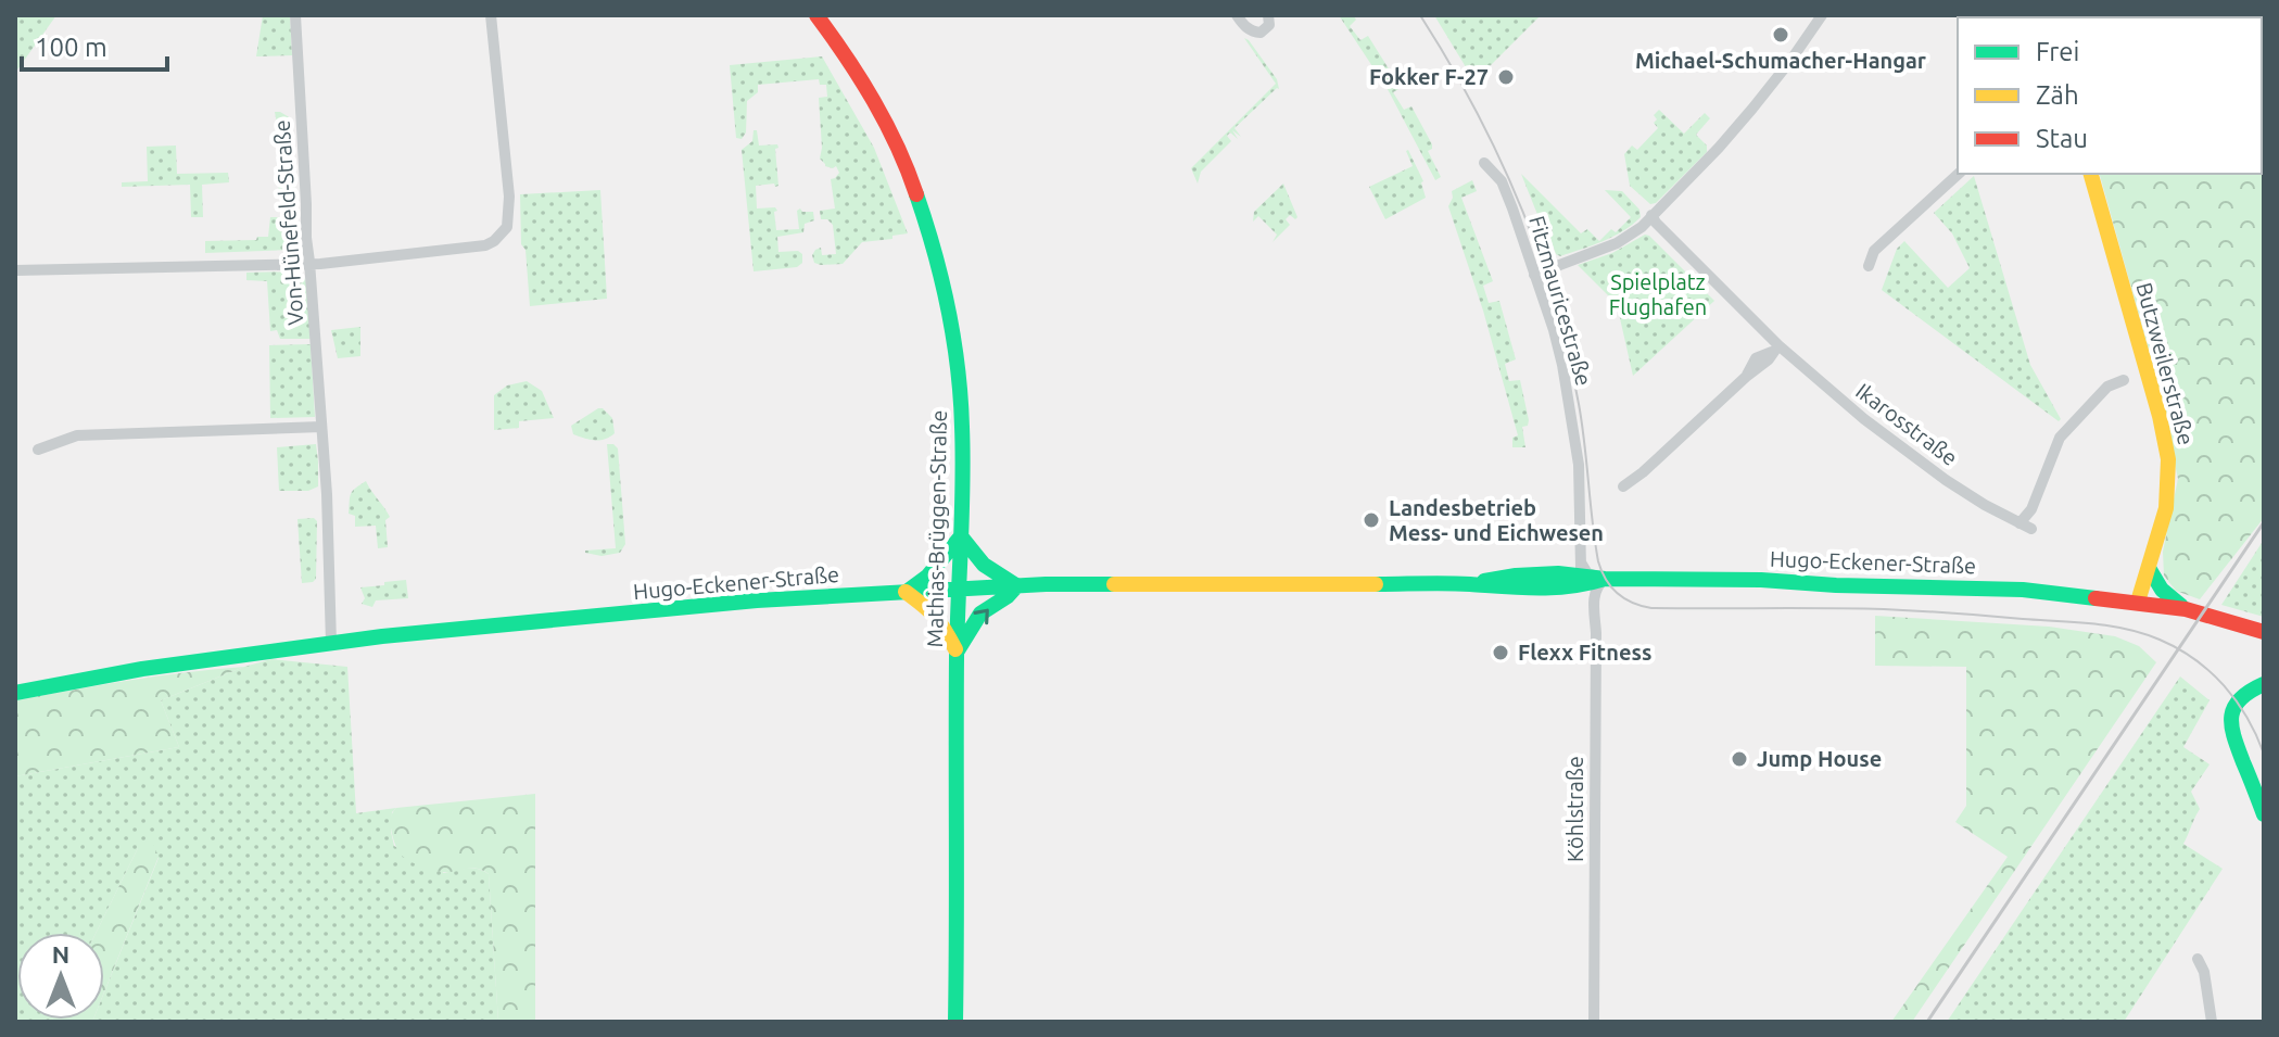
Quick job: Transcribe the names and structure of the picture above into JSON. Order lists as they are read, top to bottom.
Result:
{
  "streets": {
    "main road": ["Butzweilerstraße", "Mathias-Brüggen-Straße", "Hugo-Eckener-Straße"],
    "street": [
      "Von-Hünefeld-Straße",
      "Fitzmauricestraße",
      "Ikarosstraße",
      "Köhlstraße"
    ]
  },
  "crossings": [
    ["Von-Hünefeld-Straße", "Hugo-Eckener-Straße"],
    ["Fitzmauricestraße", "Hugo-Eckener-Straße"],
    ["Fitzmauricestraße", "Köhlstraße"],
    ["Butzweilerstraße", "Hugo-Eckener-Straße"],
    ["Mathias-Brüggen-Straße", "Hugo-Eckener-Straße"],
    ["Hugo-Eckener-Straße", "Köhlstraße"]
  ],
  "parks": ["Spielplatz Flughafen"],
  "places": [
    "Michael-Schumacher-Hangar",
    "Fokker F-27",
    "Landesbetrieb Mess- und Eichwesen",
    "Flexx Fitness",
    "Jump House"
  ],
  "legend": ["Frei", "Zäh", "Stau"],
  "scale_bar": "100 m",
  "north": "top"
}
